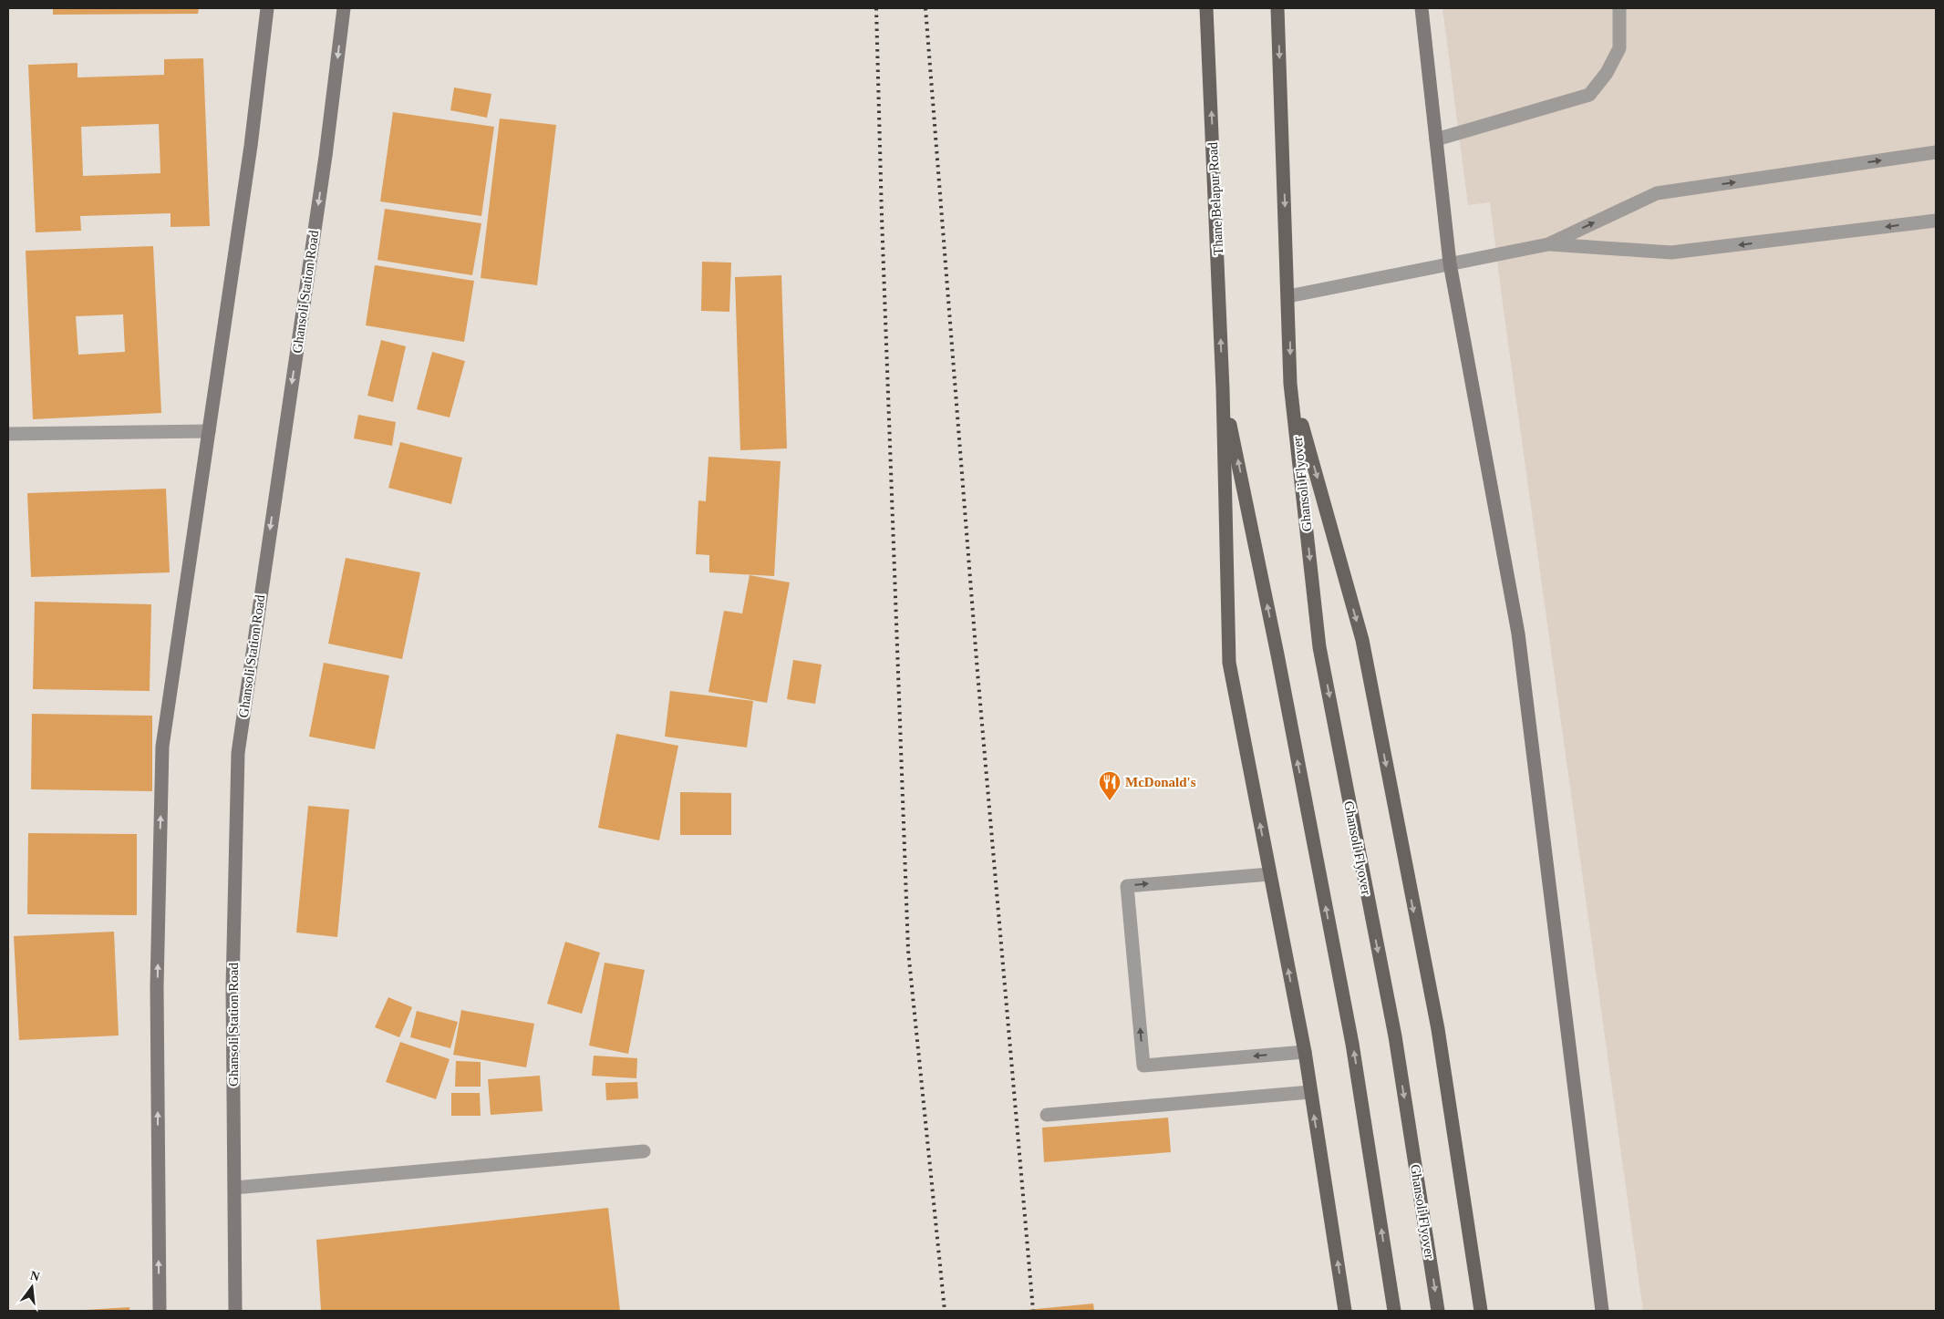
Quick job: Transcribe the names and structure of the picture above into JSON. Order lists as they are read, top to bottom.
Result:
{
  "streets": {
    "main road": ["Thane Belapur Road", "Ghansoli Flyover"],
    "street": ["Ghansoli Station Road"]
  },
  "places": {
    "restaurant": ["McDonald's"]
  },
  "north": "top"
}
